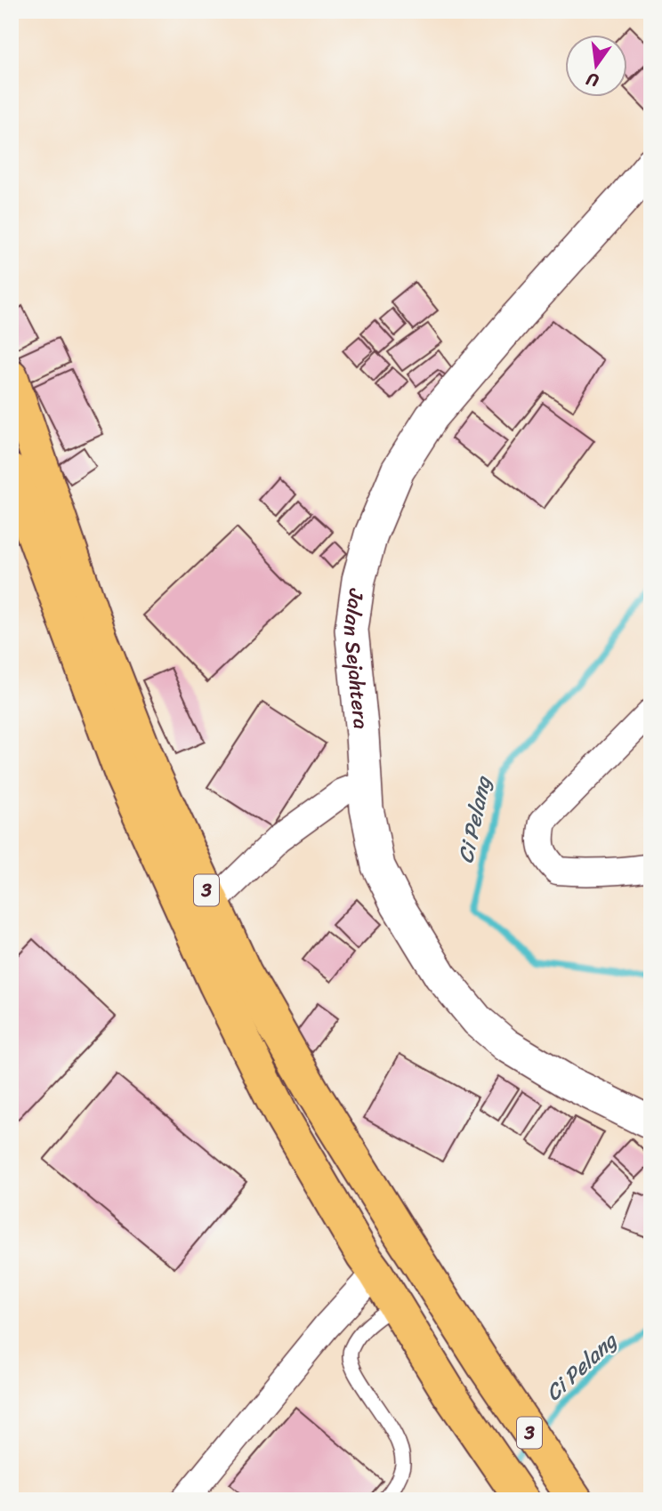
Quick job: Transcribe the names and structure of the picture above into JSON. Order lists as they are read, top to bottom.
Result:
{
  "streets": {
    "main road": ["3"],
    "street": ["Jalan Sejahtera"]
  },
  "water": ["Ci Pelang"],
  "north": "bottom"
}
